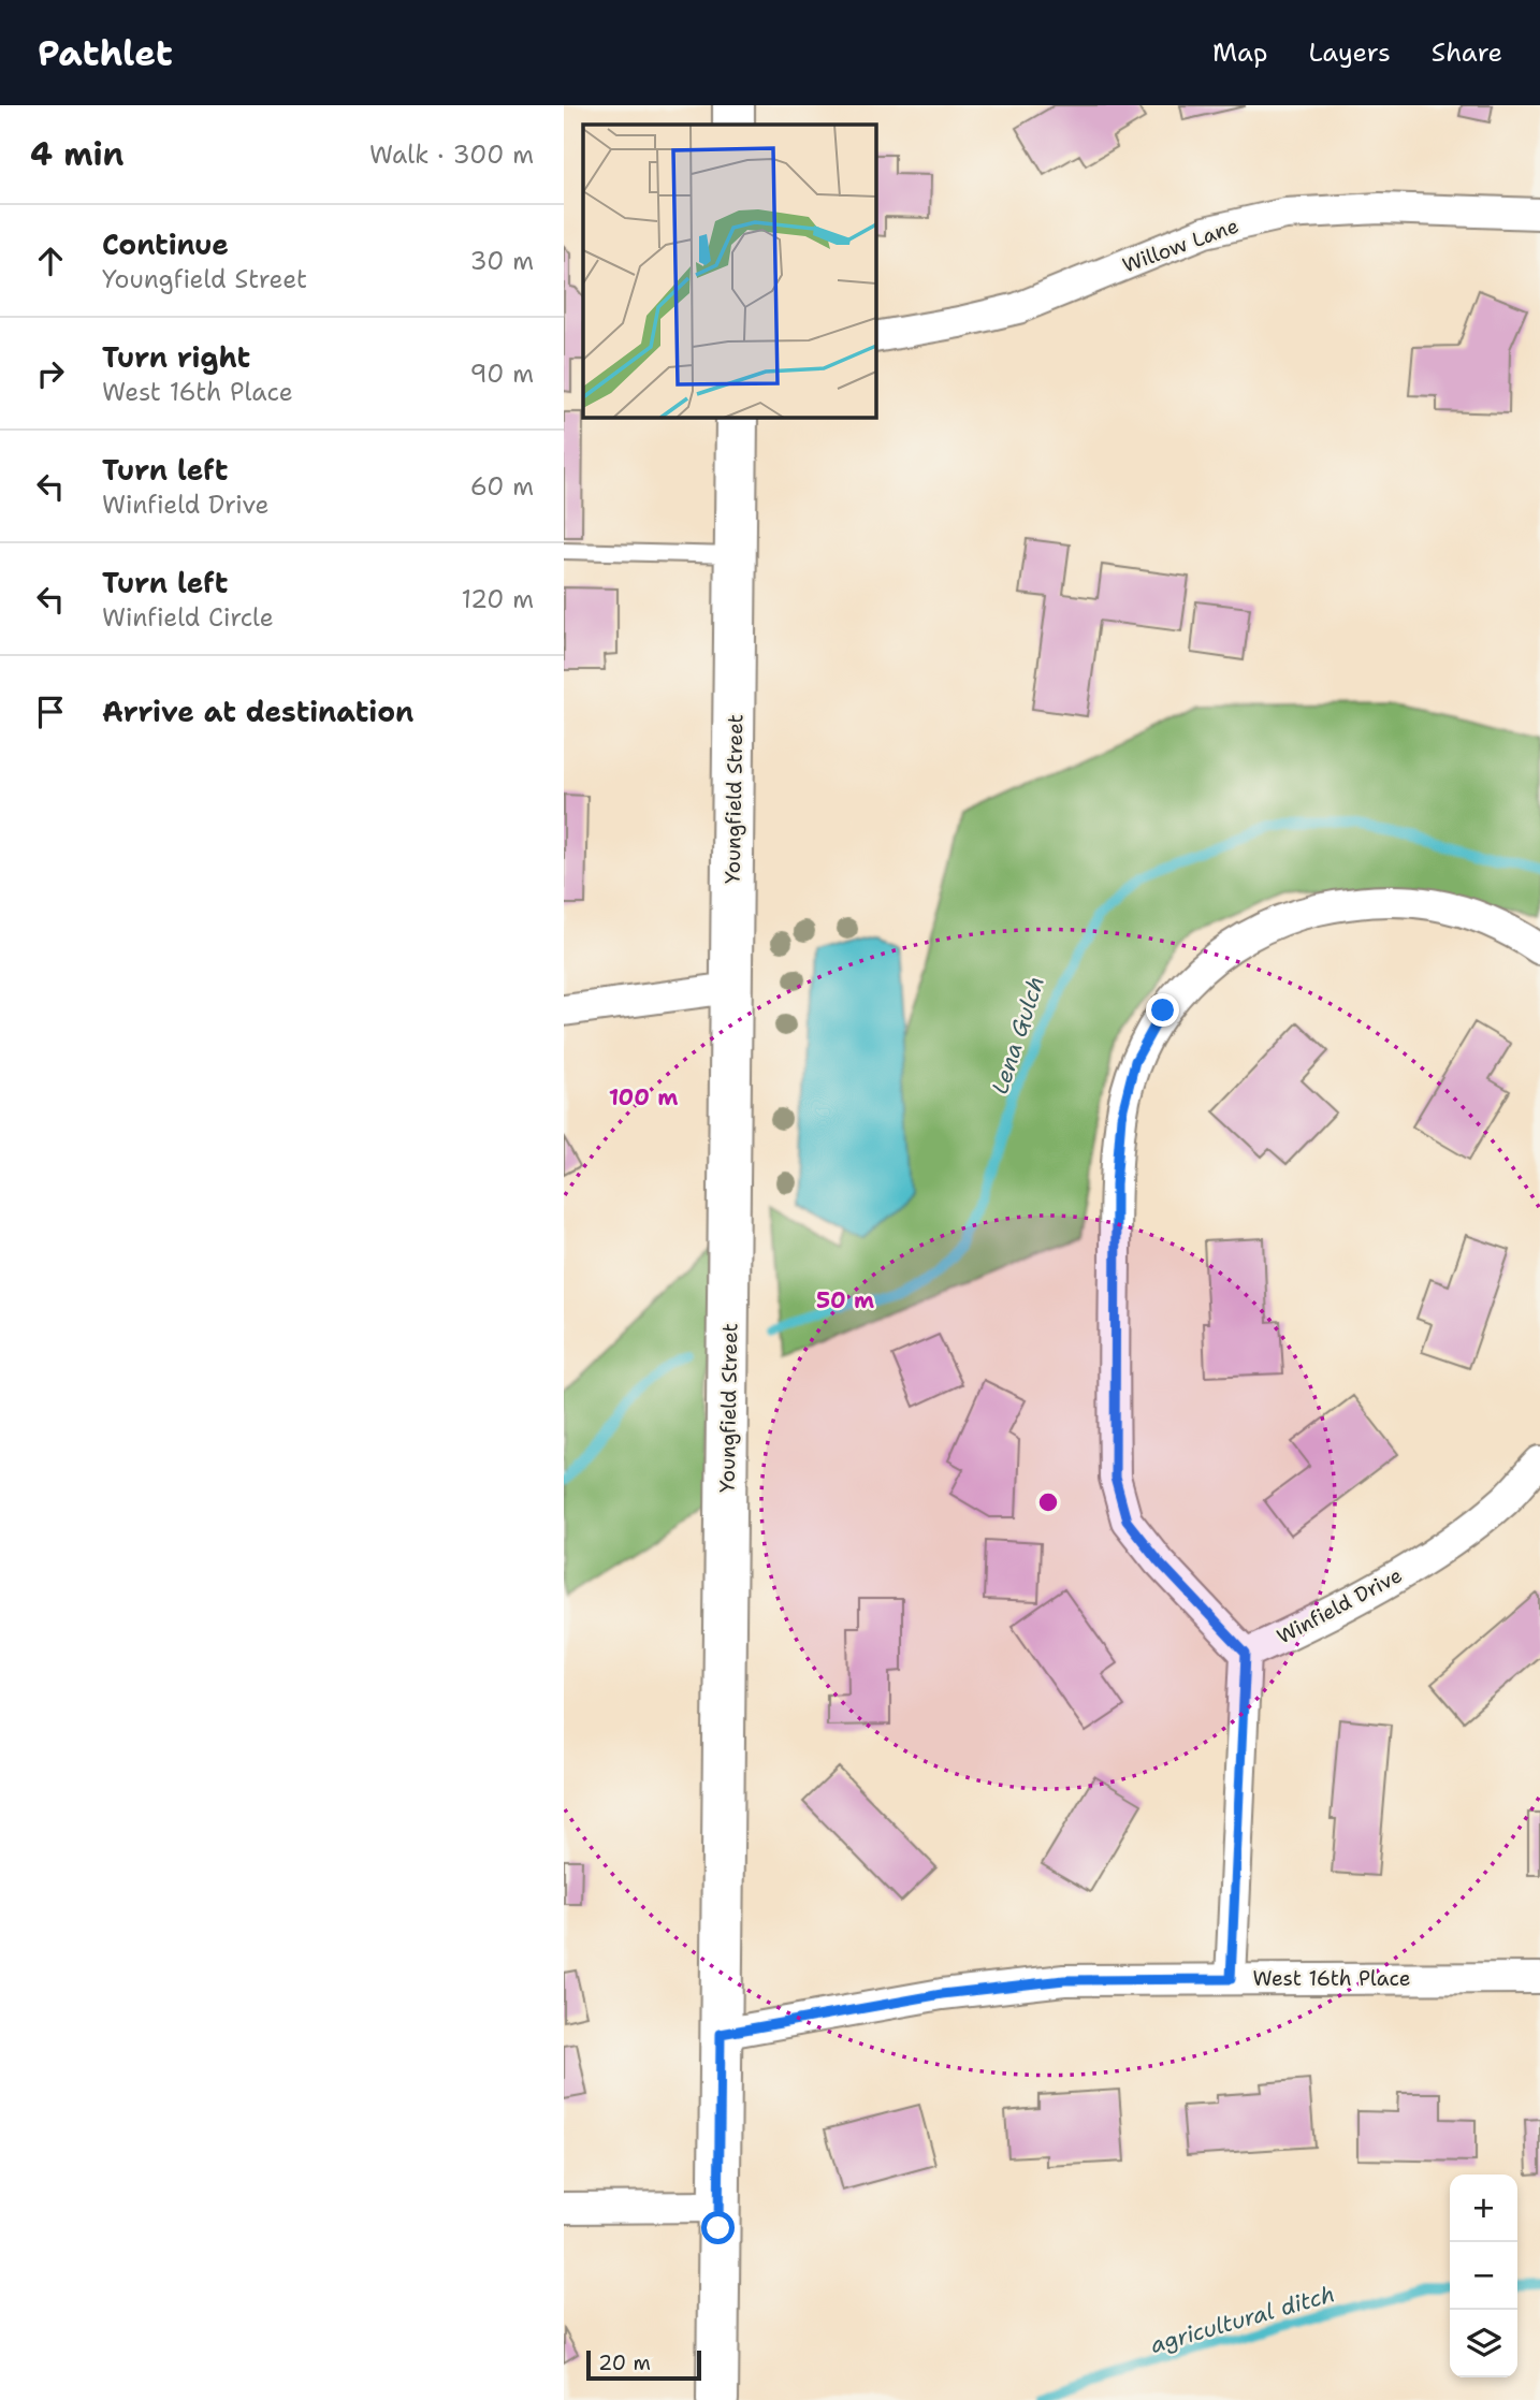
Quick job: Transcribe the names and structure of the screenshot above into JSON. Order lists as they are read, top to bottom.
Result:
{
  "streets": {
    "street": [
      "Willow Lane",
      "Youngfield Street",
      "Winfield Drive",
      "West 16th Place"
    ]
  },
  "crossings": [
    ["Youngfield Street", "West 16th Place"]
  ],
  "water": ["Lena Gulch", "agricultural ditch"],
  "scale_bar": "20 m",
  "page": {
    "header": "Pathlet",
    "nav": ["Map", "Layers", "Share"],
    "heading": ["4 min", "Walk · 300 m"],
    "list": [
      ["Continue", "Youngfield Street", "30 m"],
      ["Turn right", "West 16th Place", "90 m"],
      ["Turn left", "Winfield Drive", "60 m"],
      ["Turn left", "Winfield Circle", "120 m"],
      "Arrive at destination"
    ],
    "map_buttons": ["+", "−"],
    "scale": "20 m"
  },
  "rings": ["100 m", "50 m"]
}
